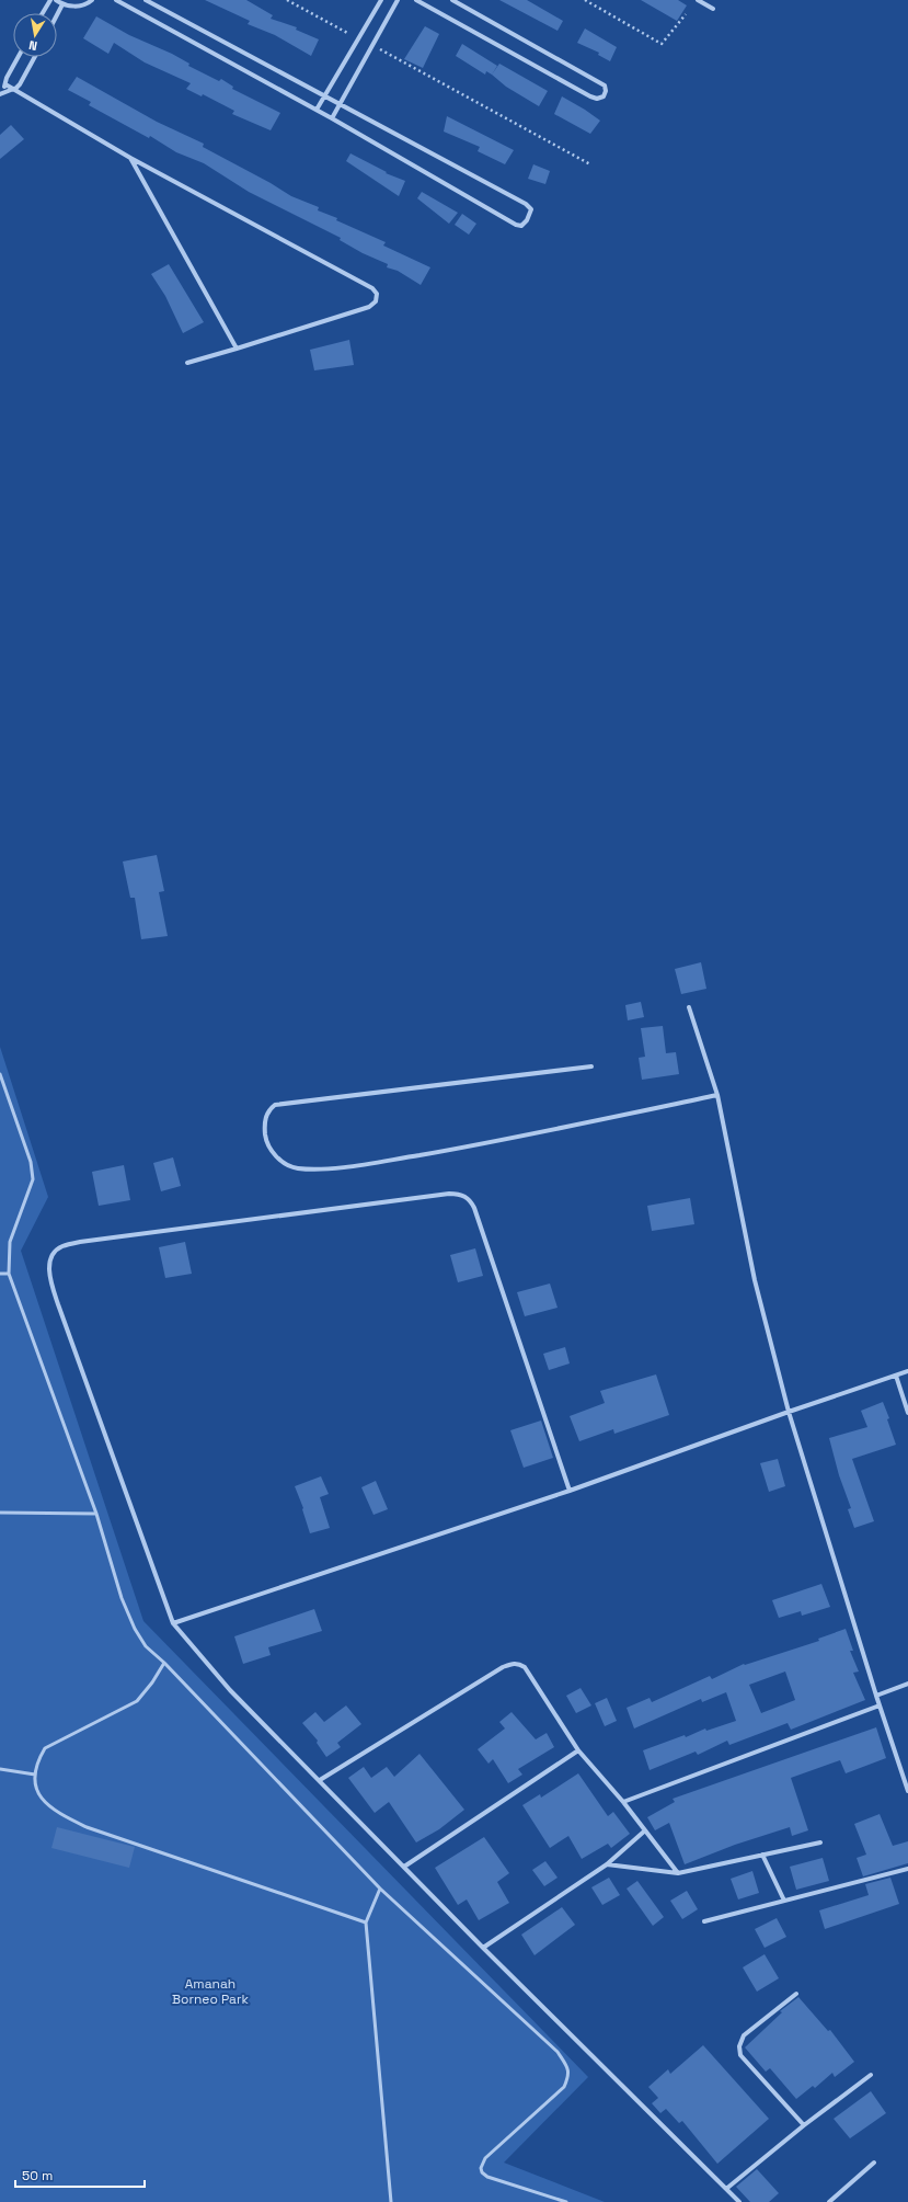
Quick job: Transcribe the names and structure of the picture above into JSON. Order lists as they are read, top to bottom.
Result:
{
  "parks": ["Amanah Borneo Park"],
  "scale_bar": "50 m",
  "north": "bottom"
}
